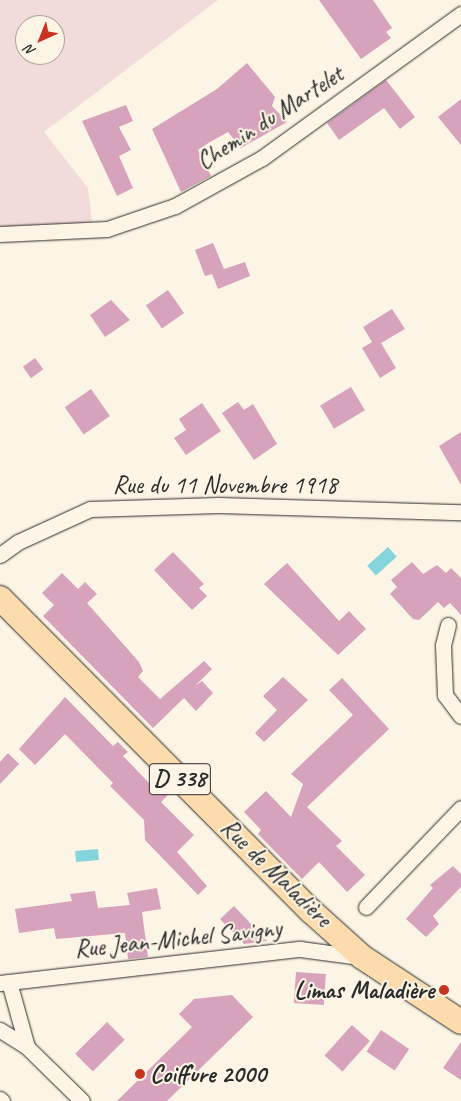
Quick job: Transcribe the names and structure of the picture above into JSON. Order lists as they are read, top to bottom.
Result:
{
  "streets": {
    "main road": ["D 338", "Rue de Maladière"],
    "street": ["Chemin du Martelet", "Rue du 11 Novembre 1918", "Rue Jean-Michel Savigny"]
  },
  "crossings": [
    ["D 338", "Rue de Maladière"],
    ["D 338", "Rue Jean-Michel Savigny"],
    ["Rue de Maladière", "Rue Jean-Michel Savigny"]
  ],
  "places": ["Limas Maladière", "Coiffure 2000"],
  "north": "bottom left"
}
